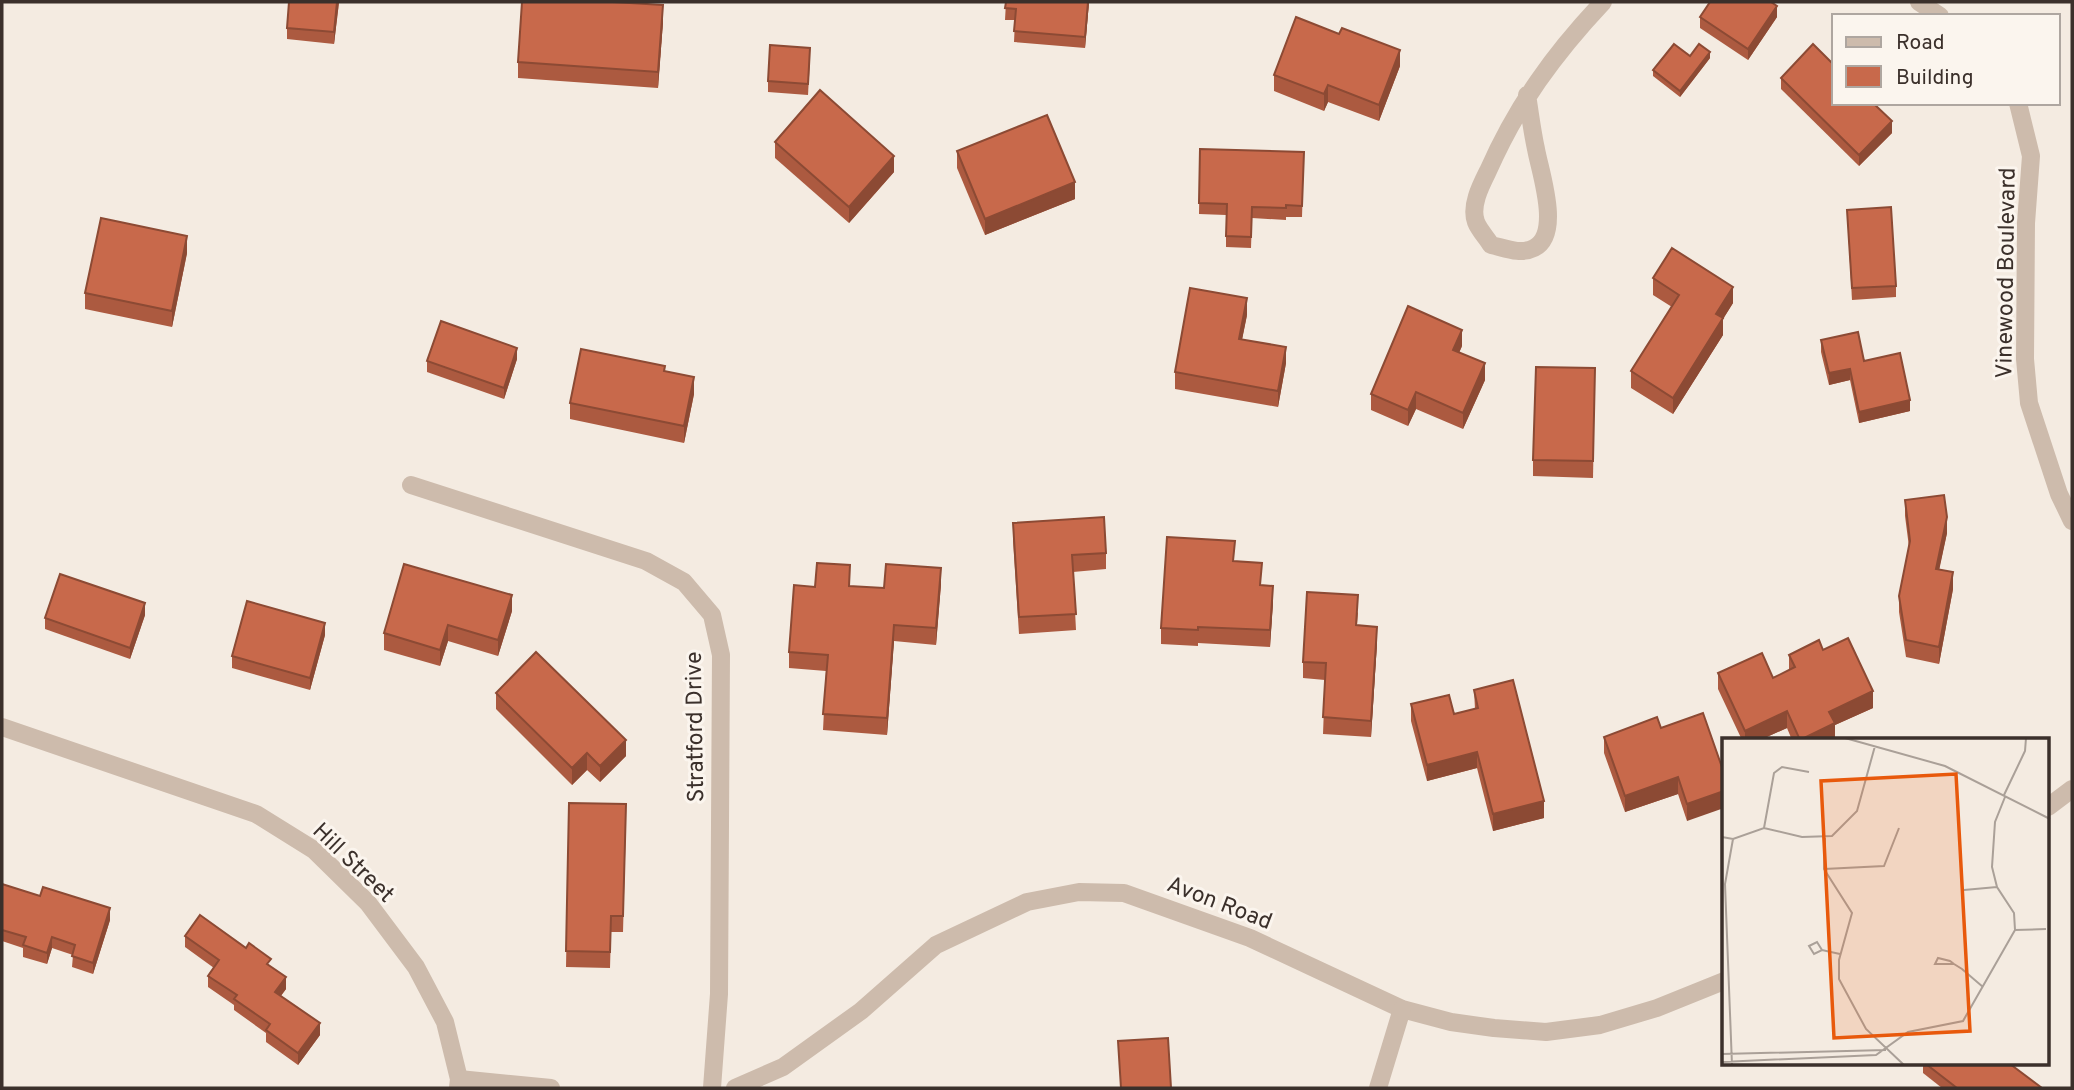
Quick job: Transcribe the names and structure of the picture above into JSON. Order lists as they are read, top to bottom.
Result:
{
  "streets": {
    "street": [
      "Vinewood Boulevard",
      "Stratford Drive",
      "Hill Street",
      "Avon Road"
    ]
  },
  "legend": ["Road", "Building"]
}
